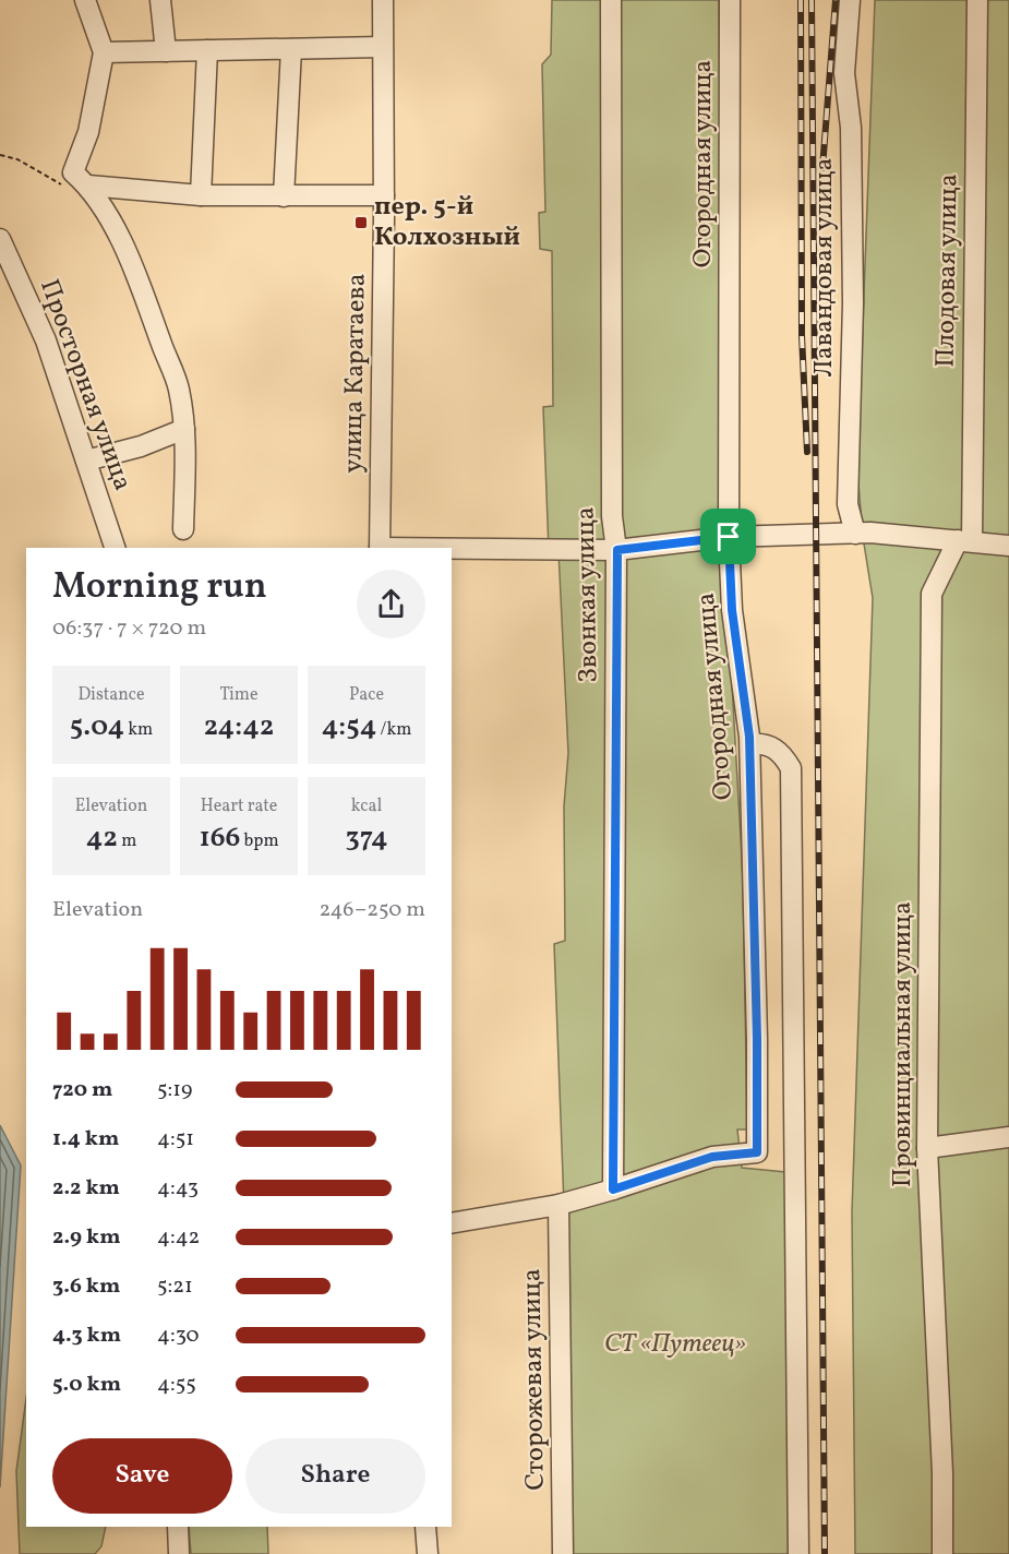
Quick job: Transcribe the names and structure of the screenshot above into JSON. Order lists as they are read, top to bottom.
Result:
{
  "streets": {
    "street": [
      "Огородная улица",
      "Лавандовая улица",
      "Плодовая улица",
      "улица Каратаева",
      "Просторная улица",
      "Звонкая улица",
      "Провинциальная улица",
      "Сторожевая улица"
    ]
  },
  "crossings": [
    ["Огородная улица", "Звонкая улица"],
    ["Плодовая улица", "Провинциальная улица"]
  ],
  "parks": ["СТ «Путеец»"],
  "places": {
    "transit": ["пер. 5-й Колхозный"]
  },
  "page": {
    "heading": ["Morning run", "06:37 · 7 × 720 m"],
    "stats": [
      ["Distance", "5.04 km"],
      ["Time", "24:42"],
      ["Pace", "4:54 /km"],
      ["Elevation", "42 m"],
      ["Heart rate", "166 bpm"],
      ["kcal", "374"]
    ],
    "chart": ["Elevation", "246–250 m"],
    "list": [
      {
        "name": "720 m",
        "note": "5:19"
      },
      {
        "name": "1.4 km",
        "note": "4:51"
      },
      {
        "name": "2.2 km",
        "note": "4:43"
      },
      {
        "name": "2.9 km",
        "note": "4:42"
      },
      {
        "name": "3.6 km",
        "note": "5:21"
      },
      {
        "name": "4.3 km",
        "note": "4:30"
      },
      {
        "name": "5.0 km",
        "note": "4:55"
      }
    ],
    "buttons": ["Save", "Share"]
  }
}
